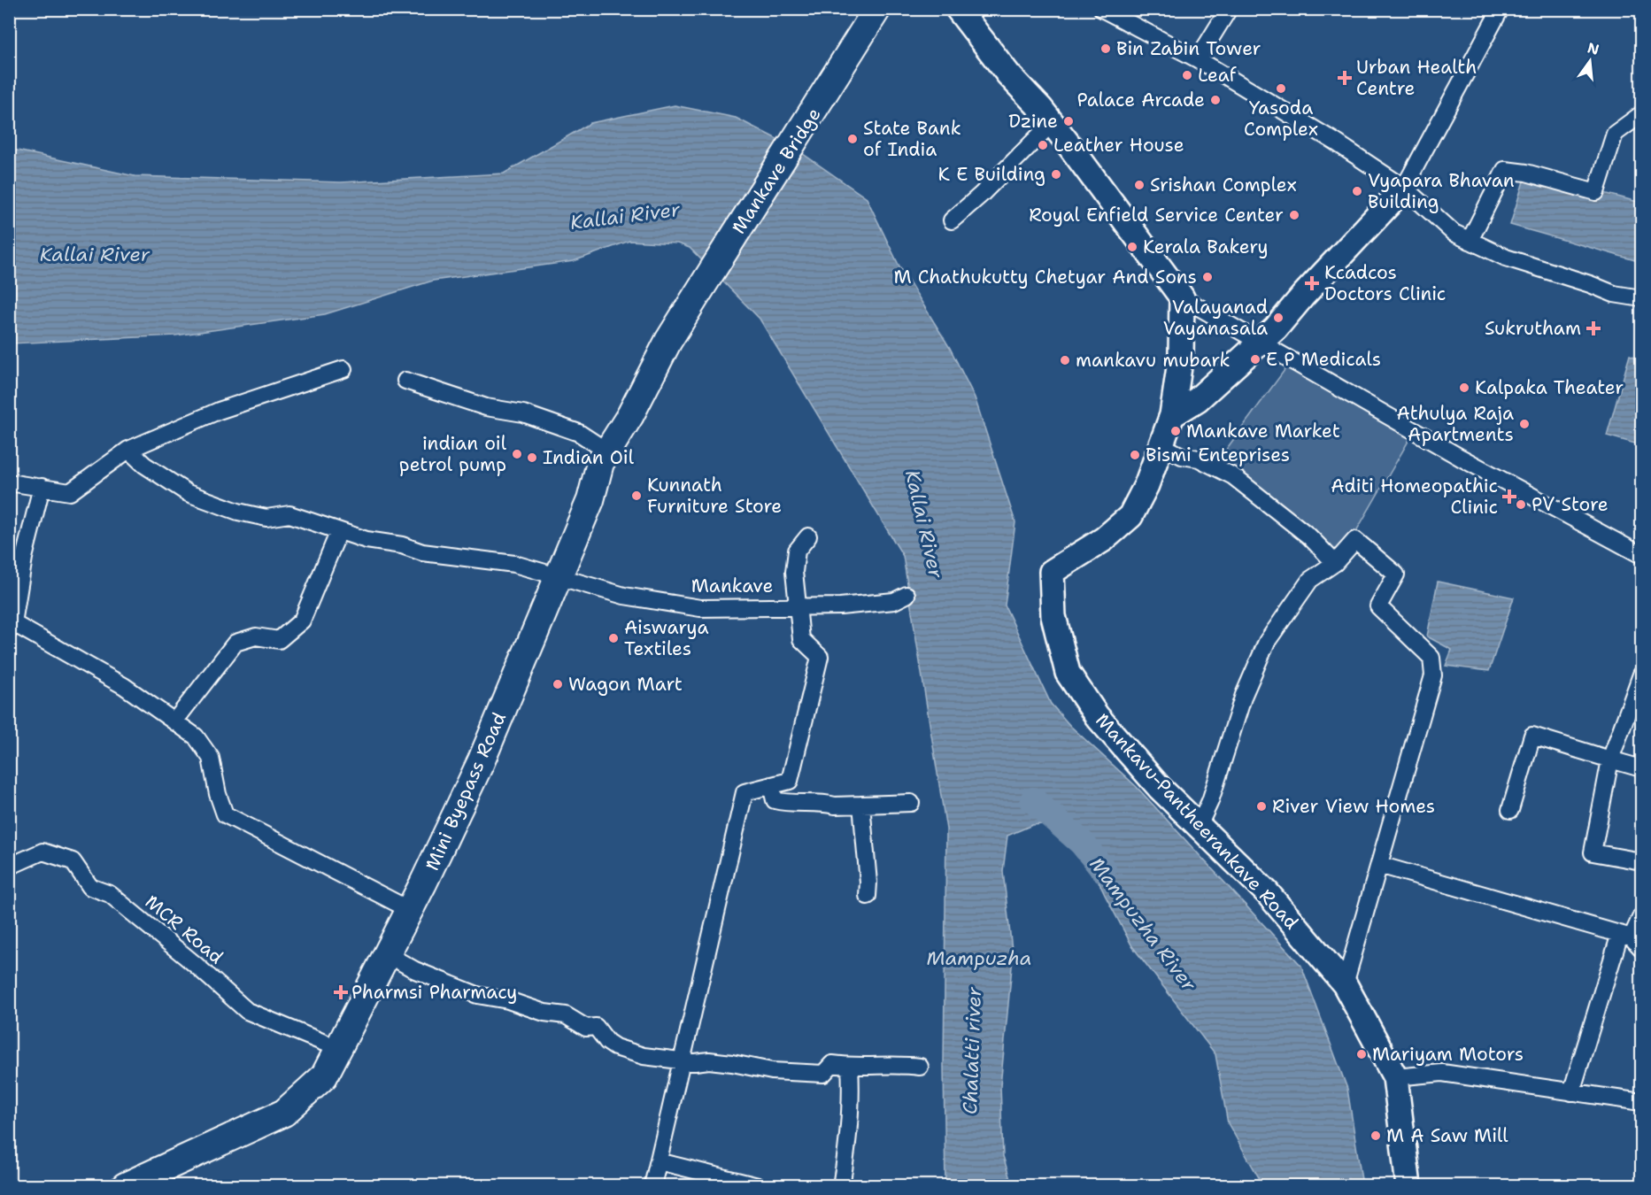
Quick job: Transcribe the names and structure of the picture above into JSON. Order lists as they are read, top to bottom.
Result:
{
  "streets": {
    "main road": ["Mankave Bridge", "Mini Byepass Road", "Mankavu-Pantheerankave Road"],
    "street": ["Mankave", "MCR Road"]
  },
  "crossings": [
    ["Mankave Bridge", "Mini Byepass Road"],
    ["Mankave", "Mini Byepass Road"],
    ["Mini Byepass Road", "MCR Road"]
  ],
  "water": [
    "Kallai River",
    "Mampuzha River",
    "Mampuzha",
    "Chalatti river"
  ],
  "places": {
    "other": [
      "Bin Zabin Tower",
      "Leaf",
      "Yasoda Complex",
      "Palace Arcade",
      "Dzine",
      "State Bank of India",
      "Leather House",
      "K E Building",
      "Srishan Complex",
      "Vyapara Bhavan Building",
      "Royal Enfield Service Center",
      "Kerala Bakery",
      "M Chathukutty Chetyar And Sons",
      "Valayanad Vayanasala",
      "E P Medicals",
      "mankavu mubark",
      "Kalpaka Theater",
      "Athulya Raja Apartments",
      "Mankave Market",
      "indian oil petrol pump",
      "Bismi Enteprises",
      "Indian Oil",
      "Kunnath Furniture Store",
      "PV Store",
      "Aiswarya Textiles",
      "Wagon Mart",
      "River View Homes",
      "Mariyam Motors",
      "M A Saw Mill"
    ],
    "health": [
      "Urban Health Centre",
      "Kcadcos Doctors Clinic",
      "Sukrutham",
      "Aditi Homeopathic Clinic",
      "Pharmsi Pharmacy"
    ]
  },
  "north": "top"
}
